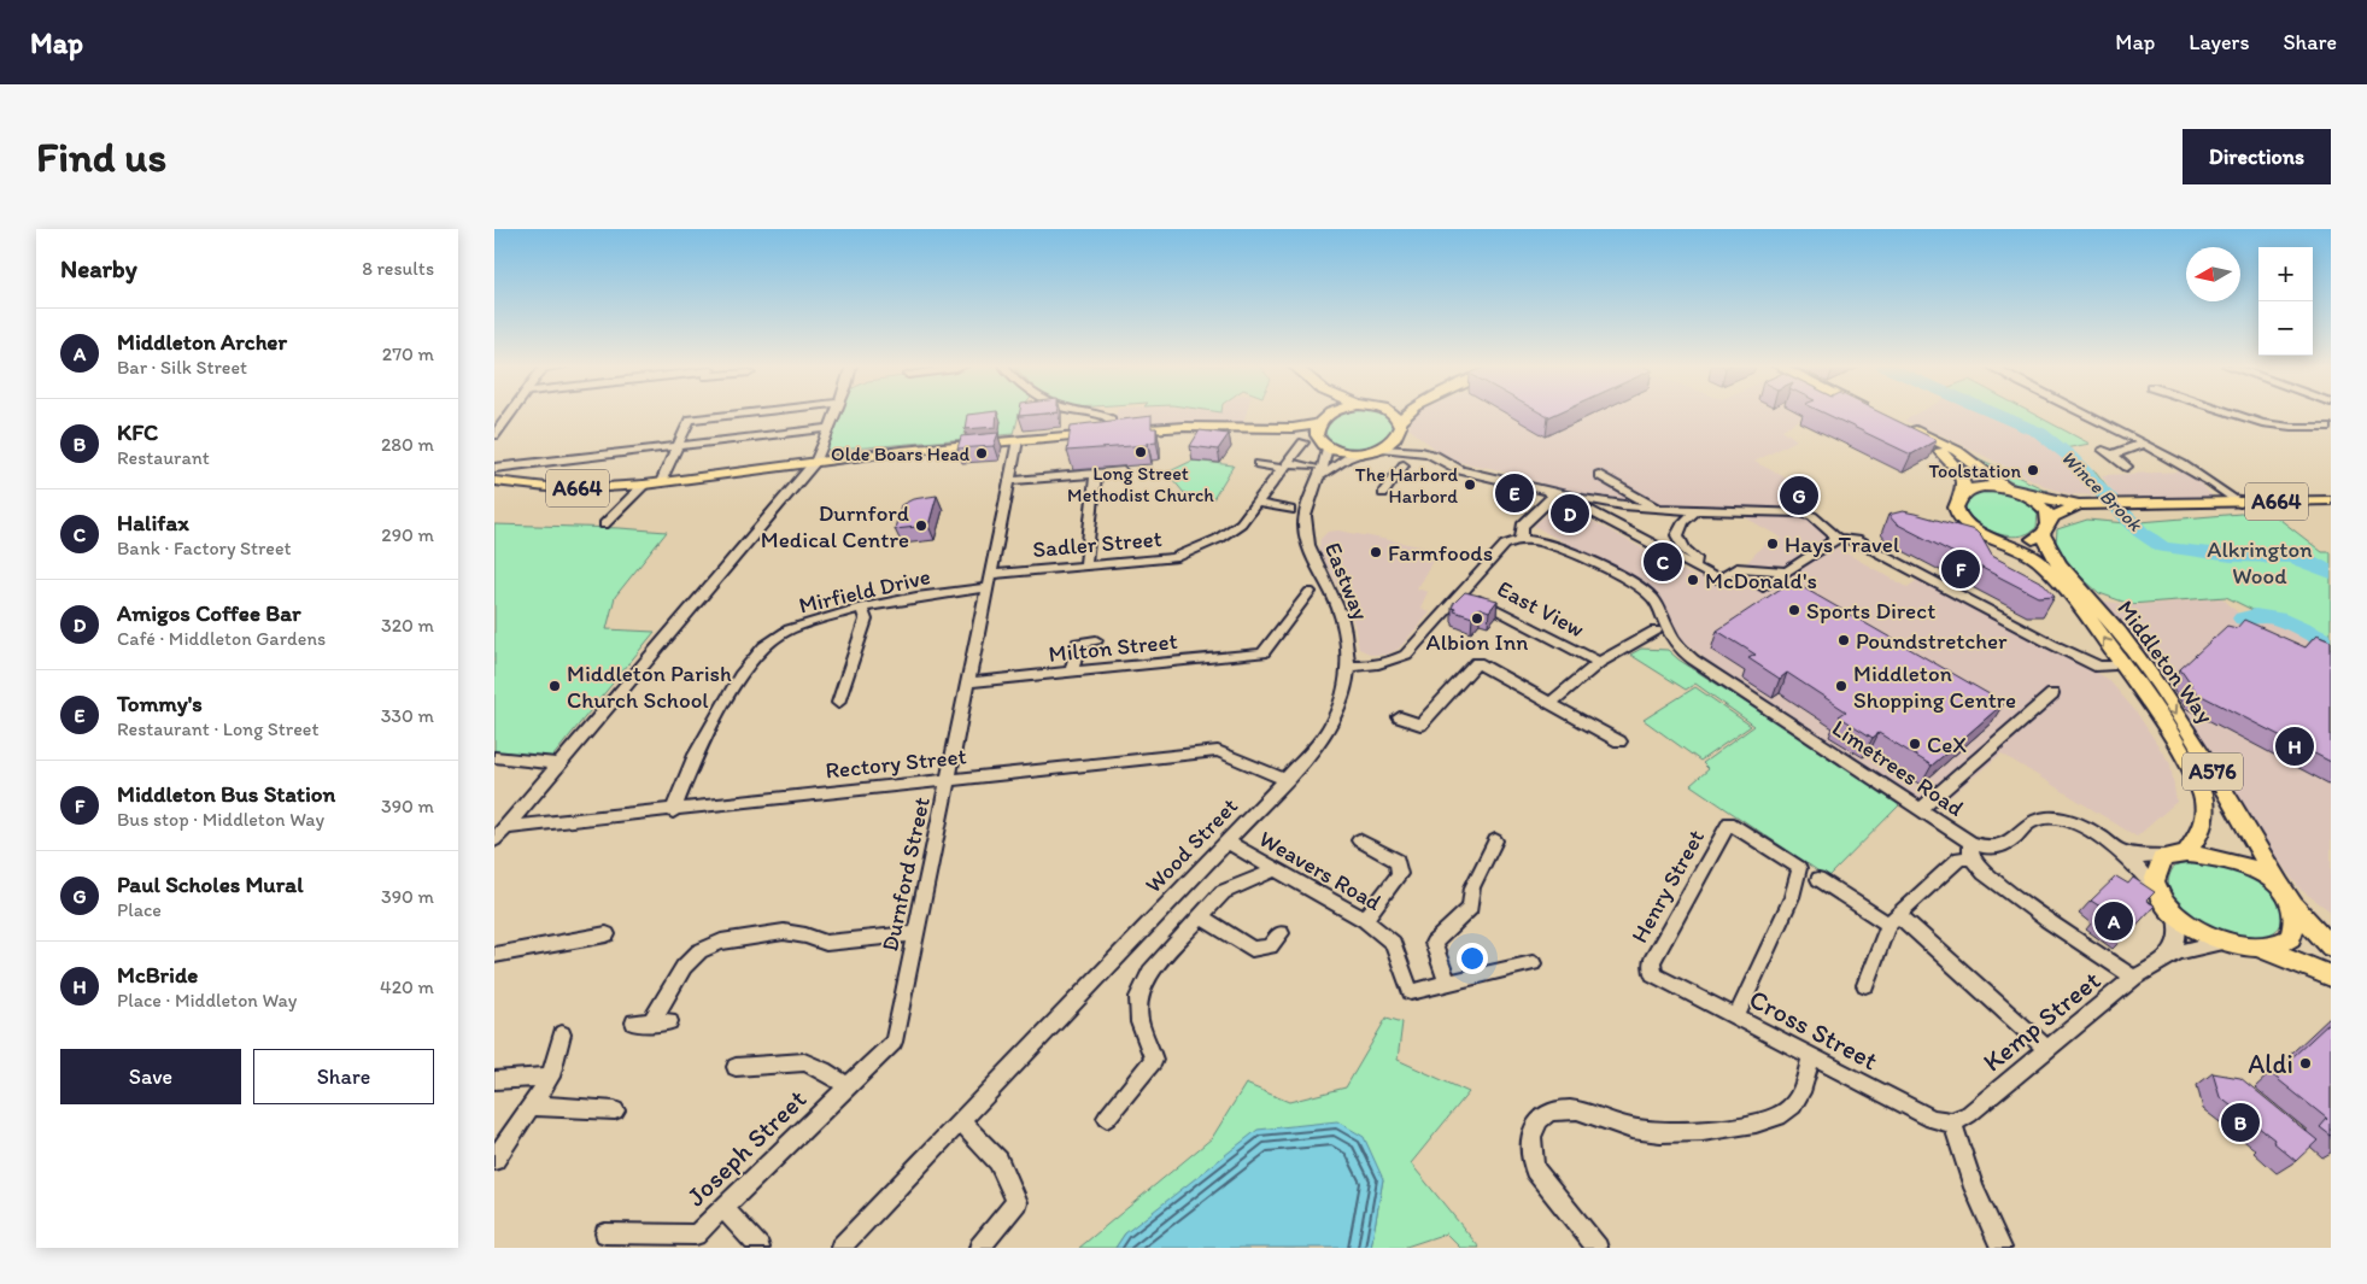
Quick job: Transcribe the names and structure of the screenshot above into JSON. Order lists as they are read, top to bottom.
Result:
{
  "streets": {
    "main road": ["A664", "Middleton Way", "A576"],
    "street": [
      "Sadler Street",
      "Eastway",
      "Mirfield Drive",
      "East View",
      "Milton Street",
      "Rectory Street",
      "Limetrees Road",
      "Wood Street",
      "Weavers Road",
      "Durnford Street",
      "Henry Street",
      "Kemp Street",
      "Cross Street",
      "Joseph Street"
    ]
  },
  "crossings": [
    ["A664", "Eastway"],
    ["A664", "Middleton Way"],
    ["A664", "Durnford Street"],
    ["Sadler Street", "Mirfield Drive"],
    ["Sadler Street", "Durnford Street"],
    ["Eastway", "Wood Street"],
    ["Mirfield Drive", "Rectory Street"],
    ["Mirfield Drive", "Durnford Street"],
    ["Milton Street", "Durnford Street"],
    ["Middleton Way", "Limetrees Road"],
    ["Middleton Way", "A576"],
    ["Rectory Street", "Wood Street"],
    ["Rectory Street", "Durnford Street"],
    ["Limetrees Road", "A576"],
    ["Wood Street", "Weavers Road"],
    ["Durnford Street", "Joseph Street"],
    ["Henry Street", "Cross Street"],
    ["Kemp Street", "Cross Street"]
  ],
  "water": ["Wince Brook"],
  "parks": ["Alkrington Wood"],
  "places": [
    "Long Street Methodist Church",
    "Olde Boars Head",
    "Toolstation",
    "The Harbord Harbord",
    "Durnford Medical Centre",
    "Hays Travel",
    "Farmfoods",
    "McDonald's",
    "Sports Direct",
    "Albion Inn",
    "Poundstretcher",
    "Middleton Parish Church School",
    "Middleton Shopping Centre",
    "CeX",
    "Aldi"
  ],
  "north": "left",
  "page": {
    "header": "Map",
    "nav": ["Map", "Layers", "Share"],
    "buttons": [
      "Directions",
      ["Save", "Share"]
    ],
    "title": "Find us",
    "heading": ["Nearby", "8 results"],
    "map_buttons": ["+", "−"],
    "list": [
      {
        "mark": "A",
        "name": "Middleton Archer",
        "note": "Bar · Silk Street",
        "value": "270 m"
      },
      {
        "mark": "B",
        "name": "KFC",
        "note": "Restaurant",
        "value": "280 m"
      },
      {
        "mark": "C",
        "name": "Halifax",
        "note": "Bank · Factory Street",
        "value": "290 m"
      },
      {
        "mark": "D",
        "name": "Amigos Coffee Bar",
        "note": "Café · Middleton Gardens",
        "value": "320 m"
      },
      {
        "mark": "E",
        "name": "Tommy's",
        "note": "Restaurant · Long Street",
        "value": "330 m"
      },
      {
        "mark": "F",
        "name": "Middleton Bus Station",
        "note": "Bus stop · Middleton Way",
        "value": "390 m"
      },
      {
        "mark": "G",
        "name": "Paul Scholes Mural",
        "note": "Place",
        "value": "390 m"
      },
      {
        "mark": "H",
        "name": "McBride",
        "note": "Place · Middleton Way",
        "value": "420 m"
      }
    ],
    "pins": [
      "E",
      "G",
      "D",
      "C",
      "F",
      "H",
      "A",
      "B"
    ]
  }
}
